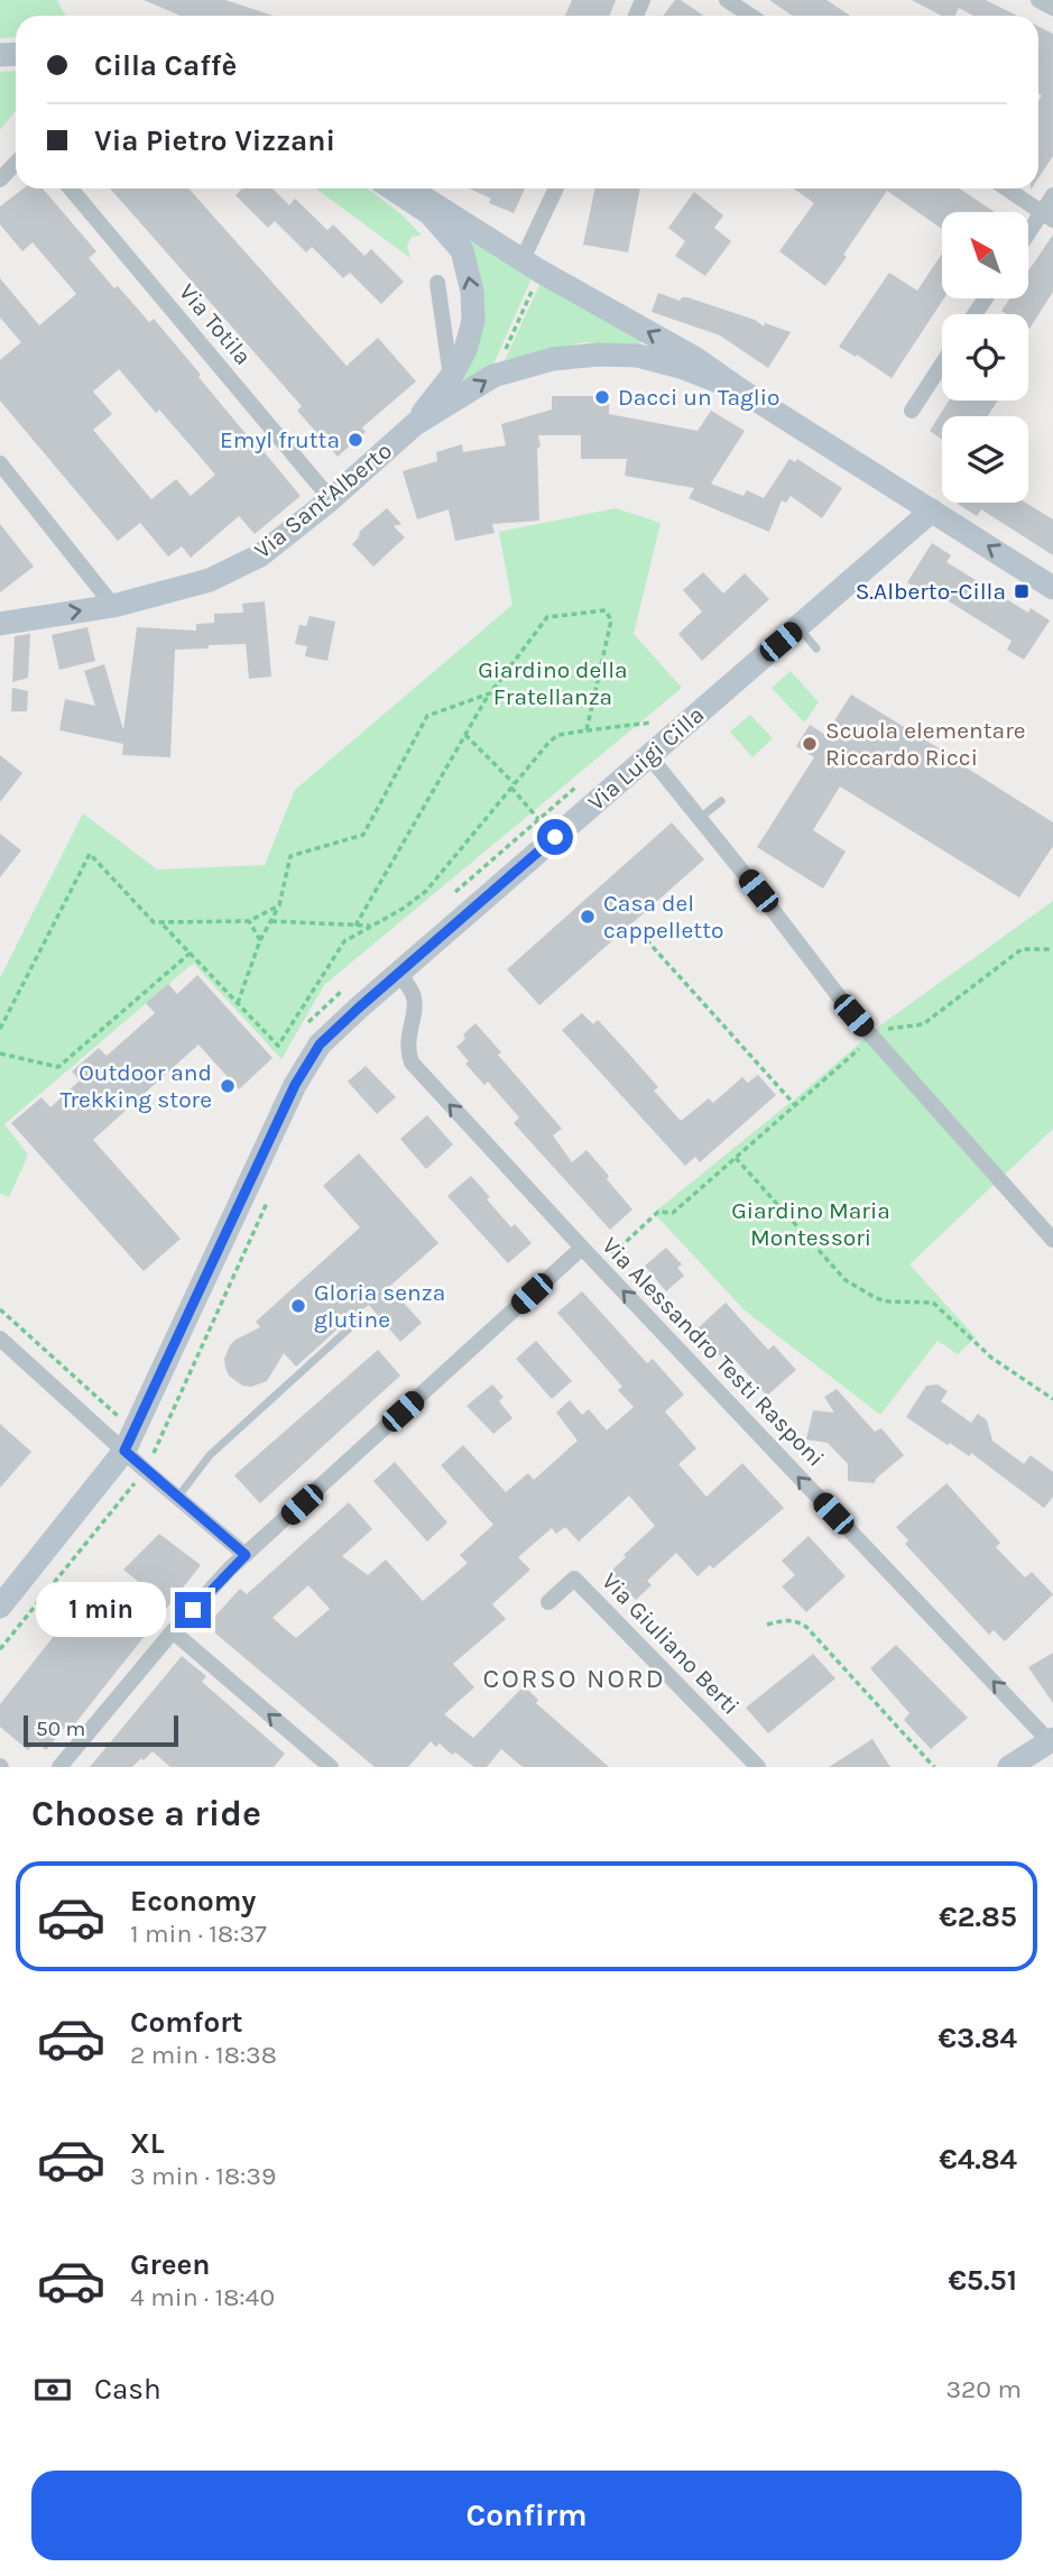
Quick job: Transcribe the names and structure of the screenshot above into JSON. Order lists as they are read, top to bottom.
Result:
{
  "streets": {
    "street": [
      "Via Totila",
      "Via Sant'Alberto",
      "Via Luigi Cilla",
      "Via Alessandro Testi Rasponi",
      "Via Giuliano Berti"
    ]
  },
  "crossings": [
    ["Via Totila", "Via Sant'Alberto"],
    ["Via Sant'Alberto", "Via Luigi Cilla"],
    ["Via Luigi Cilla", "Via Alessandro Testi Rasponi"]
  ],
  "one_way": ["Via Alessandro Testi Rasponi"],
  "districts": ["CORSO NORD"],
  "parks": ["Giardino della Fratellanza", "Giardino Maria Montessori"],
  "places": {
    "other": [
      "Dacci un Taglio",
      "Emyl frutta",
      "Scuola elementare Riccardo Ricci",
      "Casa del cappelletto",
      "Outdoor and Trekking store",
      "Gloria senza glutine"
    ],
    "transit": ["S.Alberto-Cilla"]
  },
  "scale_bar": "50 m",
  "north": "top left",
  "page": {
    "banner": ["Cilla Caffè", "Via Pietro Vizzani"],
    "bubble": "1 min",
    "scale": "50 m",
    "heading": "Choose a ride",
    "list": [
      {
        "name": "Economy",
        "note": "1 min · 18:37",
        "value": "€2.85"
      },
      {
        "name": "Comfort",
        "note": "2 min · 18:38",
        "value": "€3.84"
      },
      {
        "name": "XL",
        "note": "3 min · 18:39",
        "value": "€4.84"
      },
      {
        "name": "Green",
        "note": "4 min · 18:40",
        "value": "€5.51"
      }
    ],
    "pay": ["Cash", "320 m"],
    "buttons": "Confirm"
  }
}
